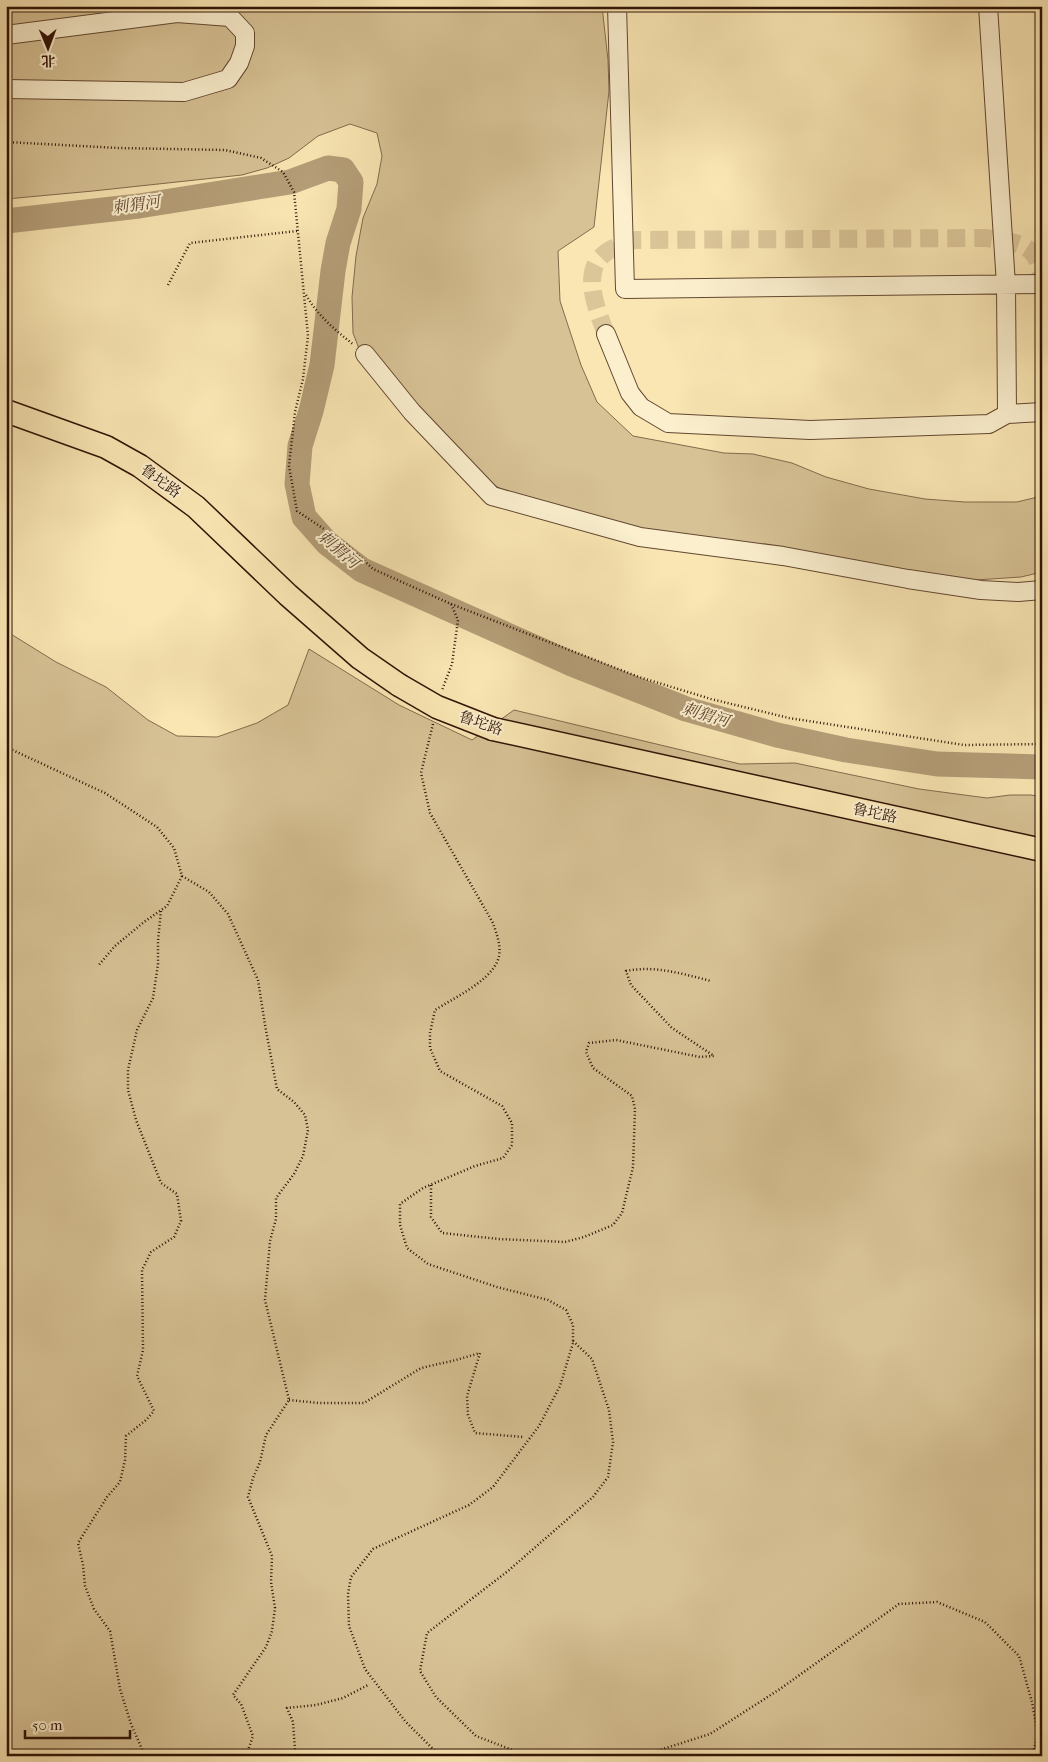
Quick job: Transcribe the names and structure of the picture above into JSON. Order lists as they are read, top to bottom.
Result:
{
  "streets": {
    "main road": ["鲁坨路"]
  },
  "water": ["刺猬河"],
  "scale_bar": "50 m",
  "north": "bottom"
}
